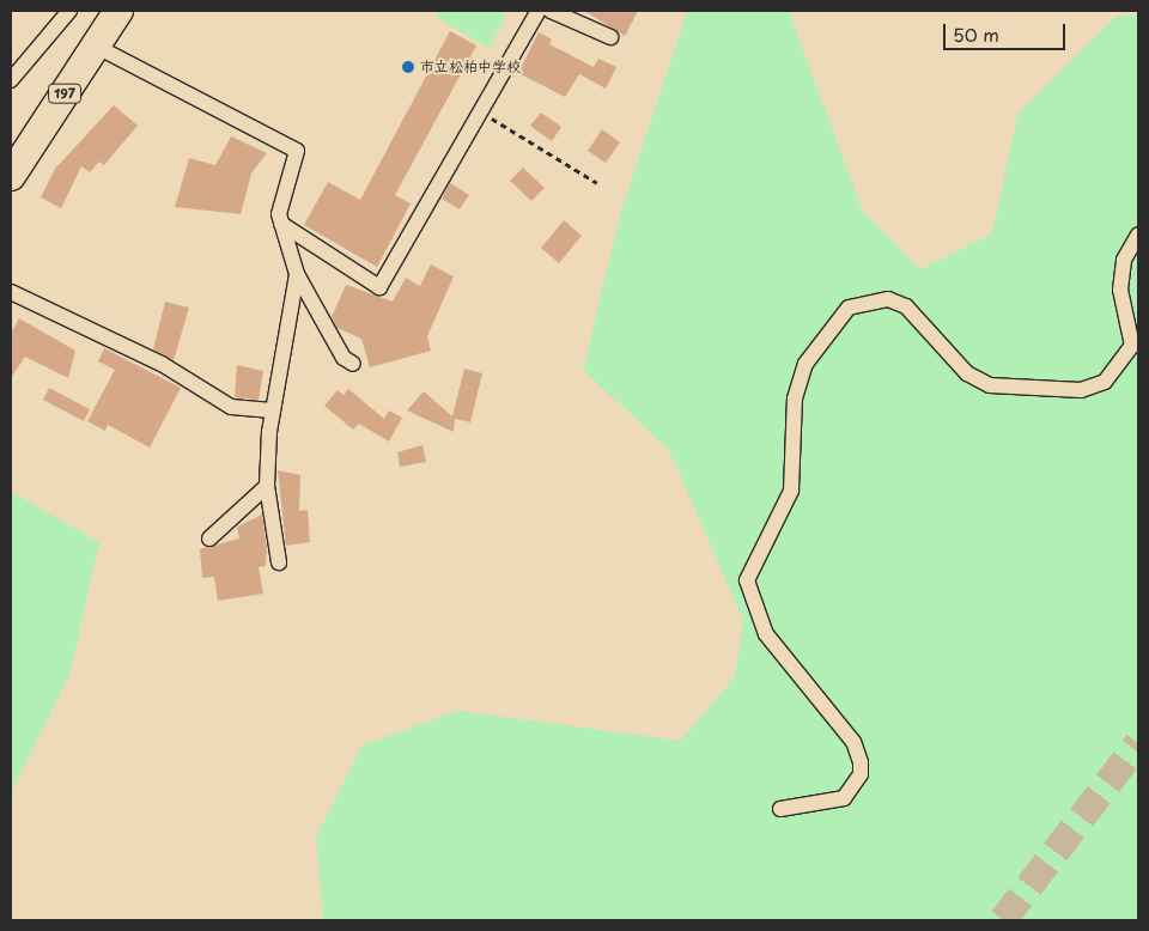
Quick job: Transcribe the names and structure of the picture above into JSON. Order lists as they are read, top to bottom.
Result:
{
  "streets": {
    "highway": ["197"]
  },
  "places": ["市立松柏中学校"],
  "scale_bar": "50 m"
}
